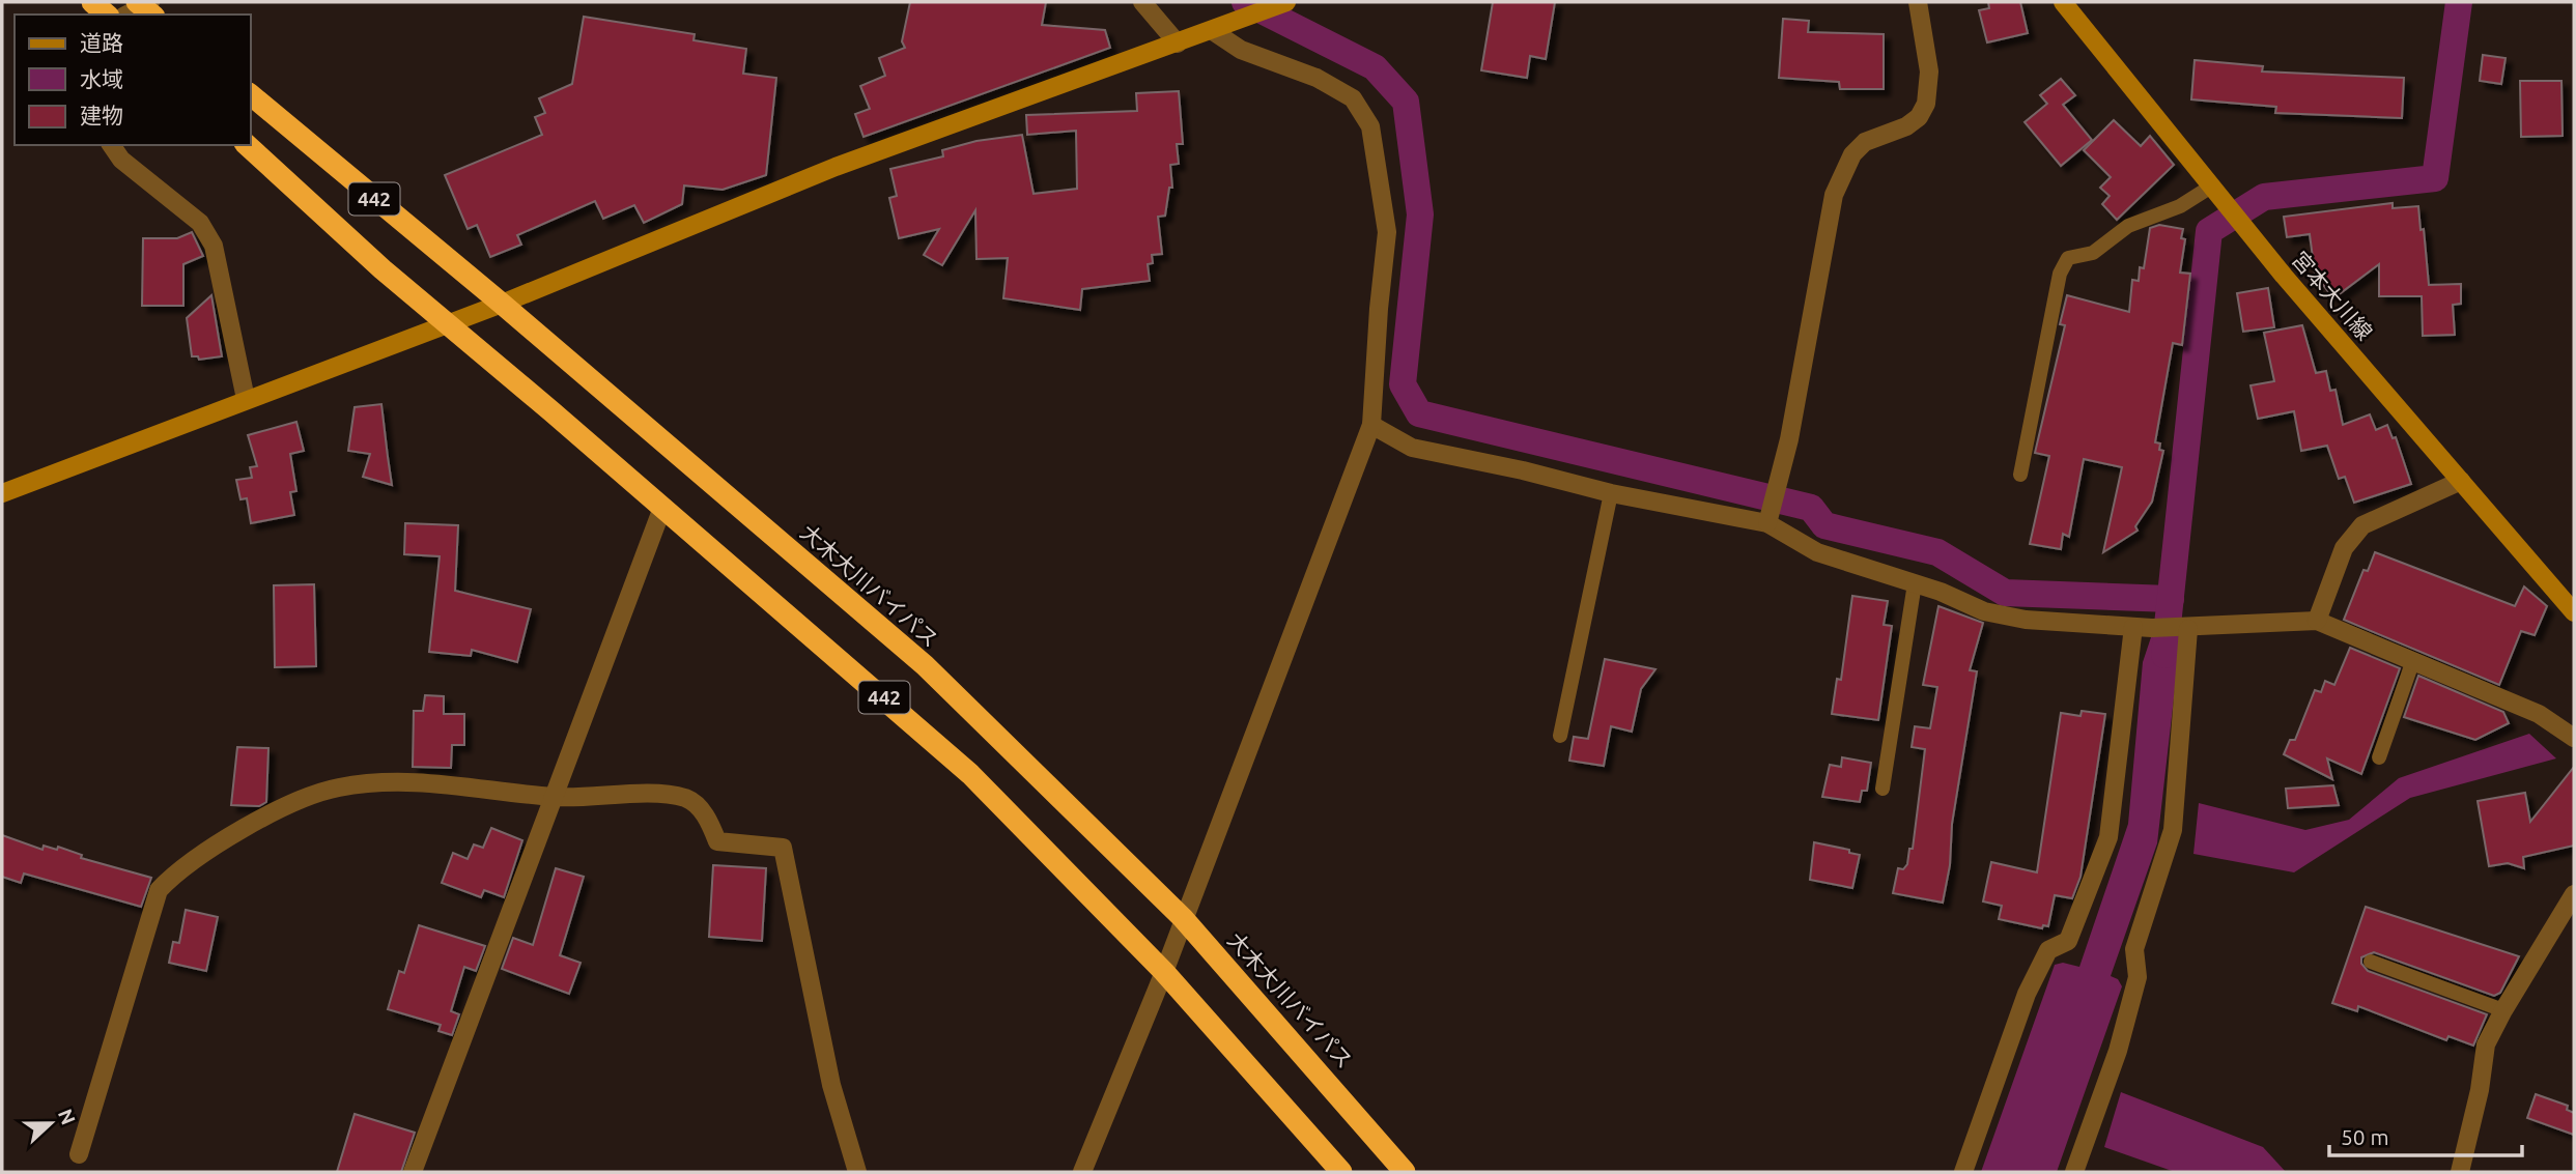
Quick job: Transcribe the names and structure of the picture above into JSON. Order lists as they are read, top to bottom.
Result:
{
  "streets": {
    "highway": ["442", "大木大川バイパス"],
    "street": ["宮本大川線"]
  },
  "legend": ["道路", "水域", "建物"],
  "scale_bar": "50 m",
  "north": "right"
}
